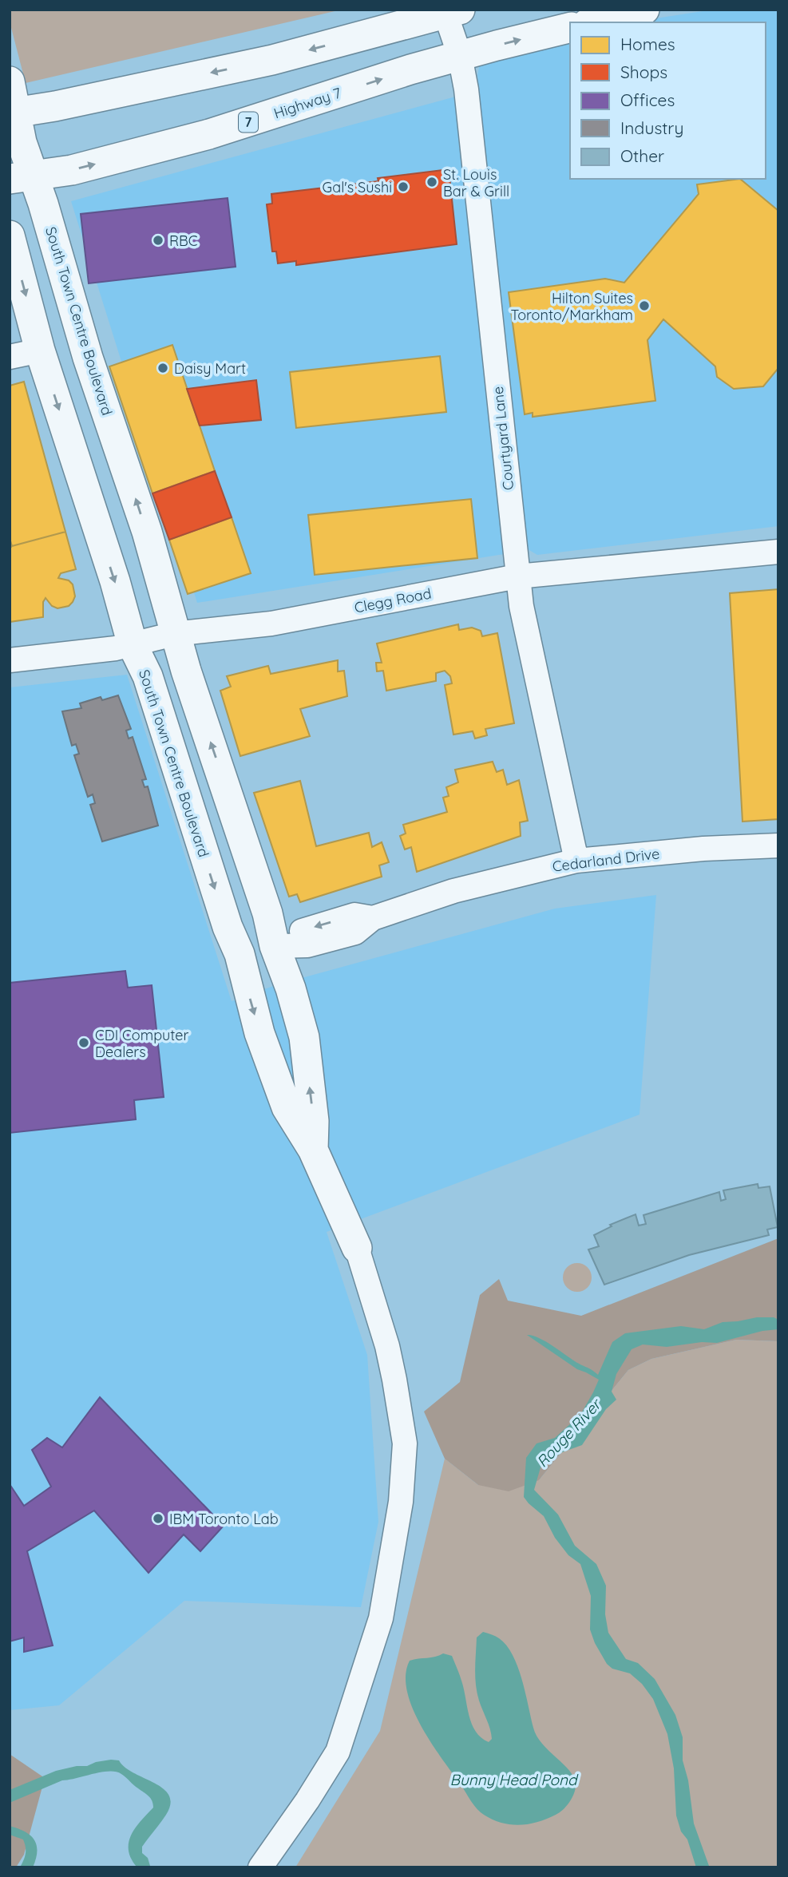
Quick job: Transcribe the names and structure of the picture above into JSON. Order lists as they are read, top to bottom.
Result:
{
  "streets": {
    "main road": [
      "Highway 7",
      "7",
      "South Town Centre Boulevard",
      "Cedarland Drive"
    ],
    "street": ["Courtyard Lane", "Clegg Road"]
  },
  "crossings": [
    ["Highway 7", "South Town Centre Boulevard"],
    ["Highway 7", "Courtyard Lane"],
    ["South Town Centre Boulevard", "Clegg Road"],
    ["South Town Centre Boulevard", "Cedarland Drive"],
    ["Courtyard Lane", "Clegg Road"],
    ["Courtyard Lane", "Cedarland Drive"]
  ],
  "water": ["Rouge River", "Bunny Head Pond"],
  "places": [
    "St. Louis Bar & Grill",
    "Gal's Sushi",
    "RBC",
    "Hilton Suites Toronto/Markham",
    "Daisy Mart",
    "CDI Computer Dealers",
    "IBM Toronto Lab"
  ],
  "legend": [
    "Homes",
    "Shops",
    "Offices",
    "Industry",
    "Other"
  ]
}
